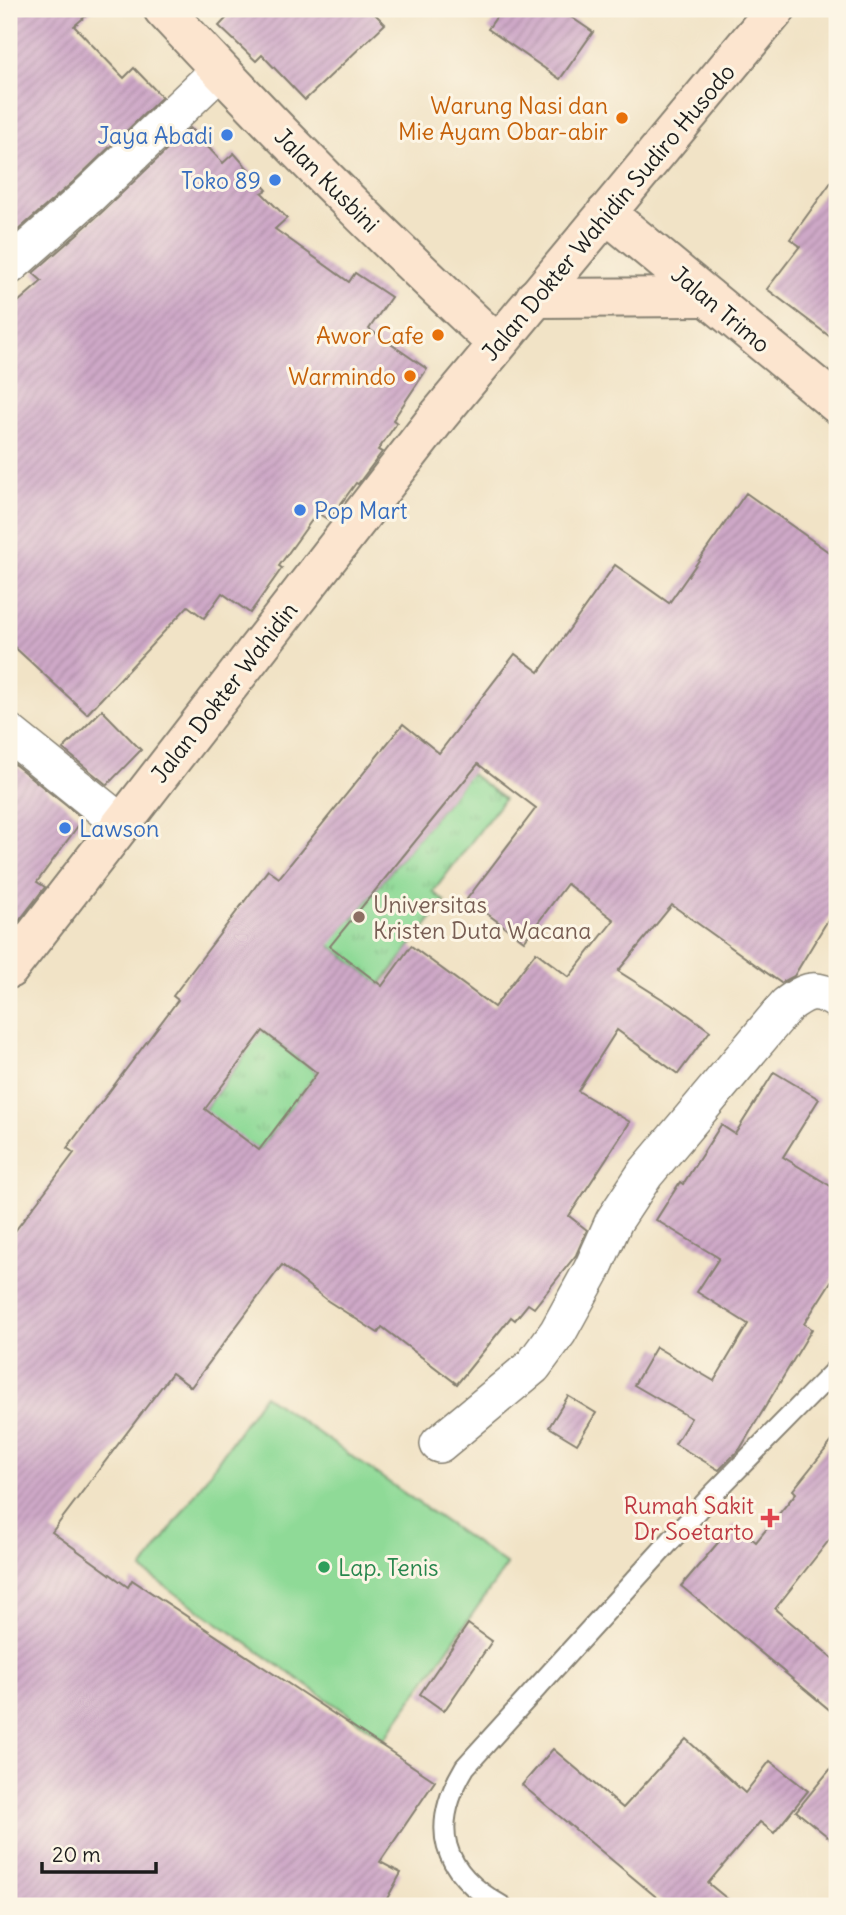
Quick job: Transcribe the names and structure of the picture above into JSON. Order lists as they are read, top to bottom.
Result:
{
  "streets": {
    "main road": [
      "Jalan Kusbini",
      "Jalan Dokter Wahidin Sudiro Husodo",
      "Jalan Trimo",
      "Jalan Dokter Wahidin"
    ]
  },
  "crossings": [
    ["Jalan Kusbini", "Jalan Dokter Wahidin Sudiro Husodo"],
    ["Jalan Dokter Wahidin Sudiro Husodo", "Jalan Trimo"],
    ["Jalan Dokter Wahidin Sudiro Husodo", "Jalan Dokter Wahidin"]
  ],
  "places": {
    "other": [
      "Warung Nasi dan Mie Ayam Obar-abir",
      "Jaya Abadi",
      "Toko 89",
      "Awor Cafe",
      "Warmindo",
      "Pop Mart",
      "Lawson",
      "Universitas Kristen Duta Wacana",
      "Lap. Tenis"
    ],
    "health": ["Rumah Sakit Dr Soetarto"]
  },
  "scale_bar": "20 m"
}
